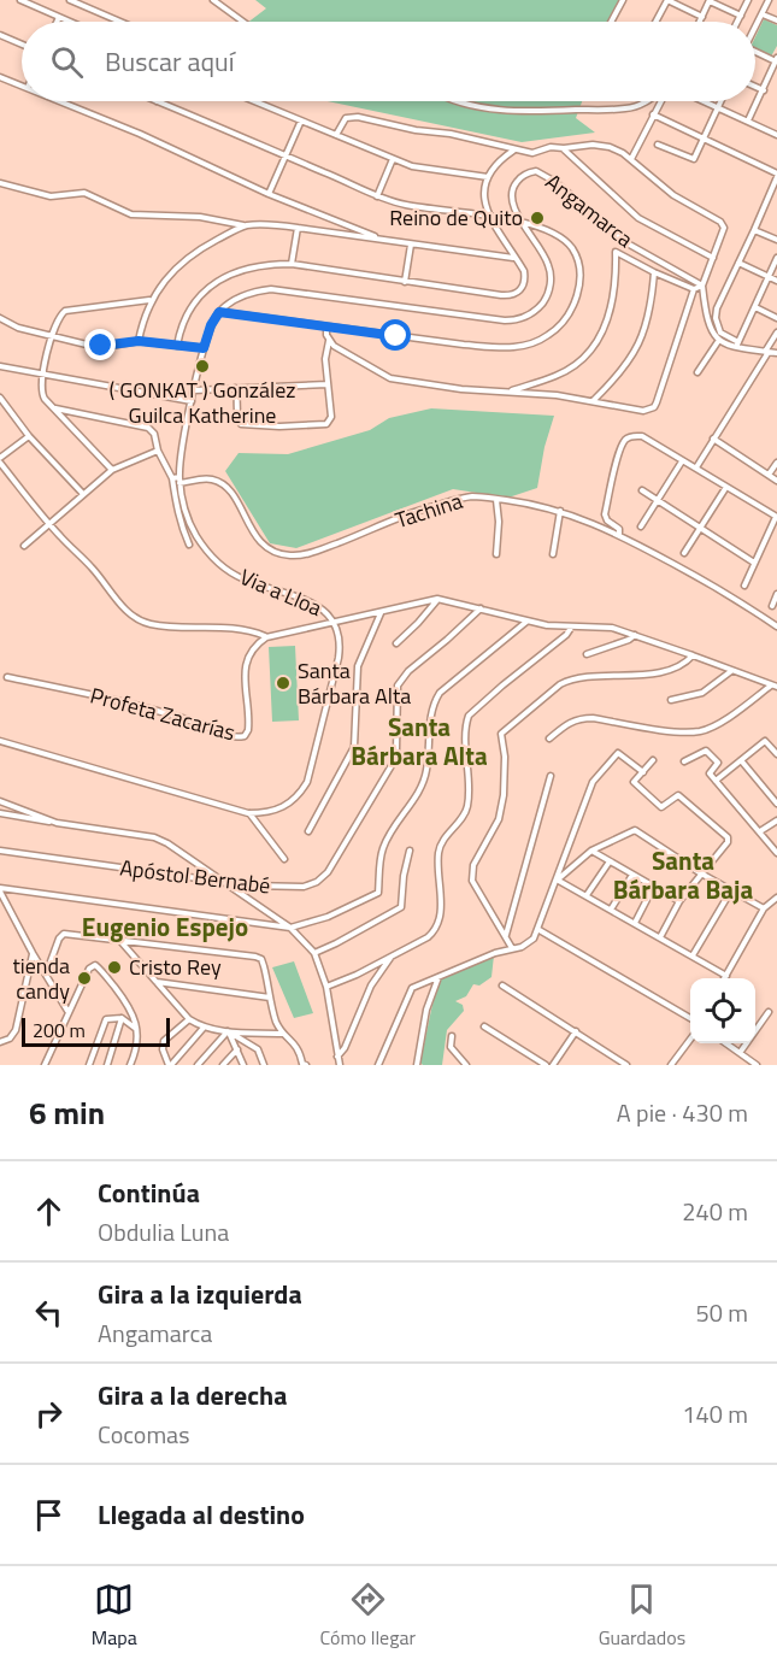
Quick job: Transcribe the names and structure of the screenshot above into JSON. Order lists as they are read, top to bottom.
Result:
{
  "streets": {
    "street": [
      "Angamarca",
      "Tachina",
      "Via a Lloa",
      "Profeta Zacarías",
      "Apóstol Bernabé"
    ]
  },
  "crossings": [
    ["Tachina", "Via a Lloa"]
  ],
  "districts": ["Santa Bárbara Alta", "Santa Bárbara Baja", "Eugenio Espejo"],
  "places": [
    "Reino de Quito",
    "( GONKAT ) González Guilca Katherine",
    "Santa Bárbara Alta",
    "Cristo Rey",
    "tienda candy"
  ],
  "scale_bar": "200 m",
  "page": {
    "search": "Buscar aquí",
    "scale": "200 m",
    "heading": ["6 min", "A pie · 430 m"],
    "list": [
      ["Continúa", "Obdulia Luna", "240 m"],
      ["Gira a la izquierda", "Angamarca", "50 m"],
      ["Gira a la derecha", "Cocomas", "140 m"],
      "Llegada al destino"
    ],
    "nav": ["Mapa", "Cómo llegar", "Guardados"]
  }
}
